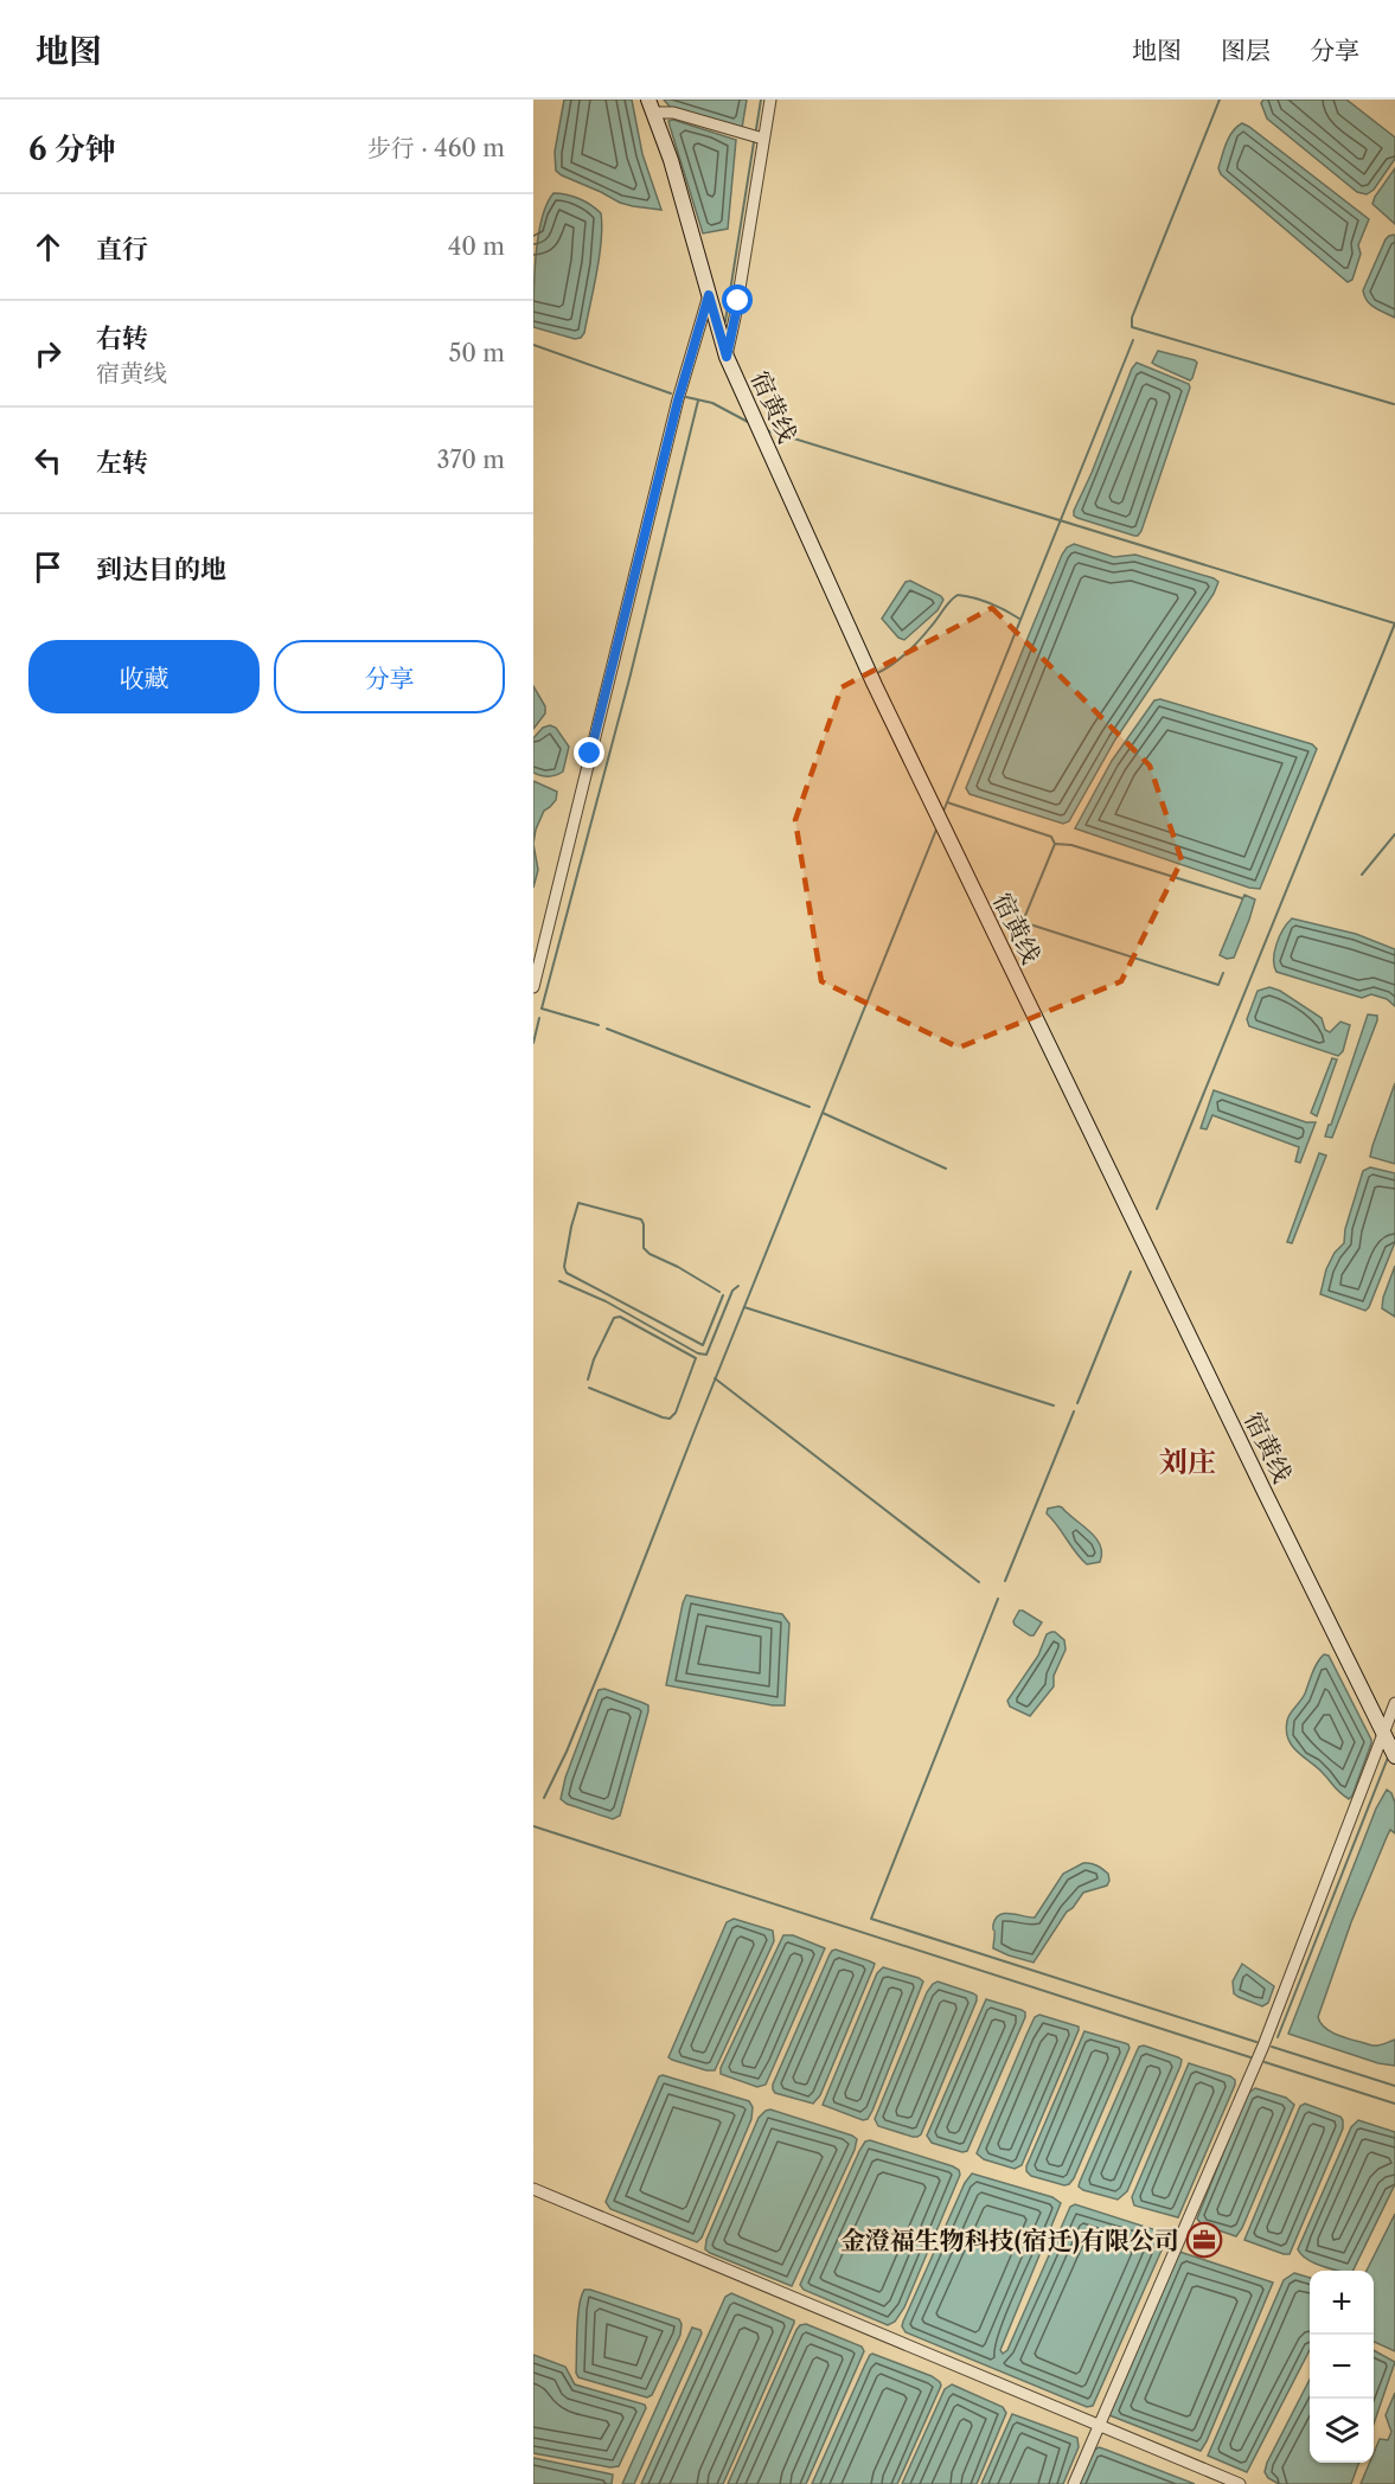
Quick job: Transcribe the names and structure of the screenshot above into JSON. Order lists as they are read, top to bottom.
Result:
{
  "streets": {
    "main road": ["宿黄线"]
  },
  "districts": ["刘庄"],
  "places": {
    "office": ["金澄福生物科技(宿迁)有限公司"]
  },
  "page": {
    "header": "地图",
    "nav": ["地图", "图层", "分享"],
    "heading": ["6 分钟", "步行 · 460 m"],
    "list": [
      ["直行", "40 m"],
      ["右转", "宿黄线", "50 m"],
      ["左转", "370 m"],
      "到达目的地"
    ],
    "buttons": ["收藏", "分享"],
    "map_buttons": ["+", "−"]
  }
}
